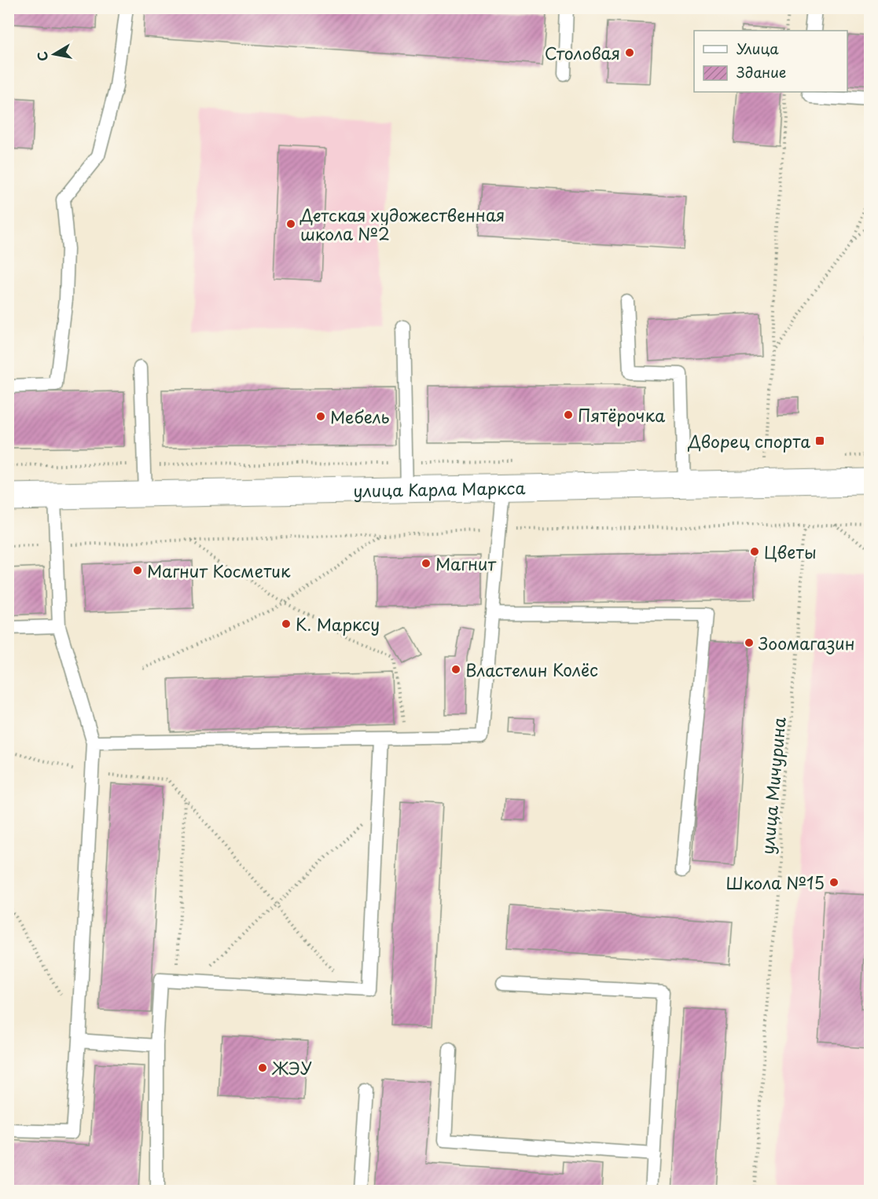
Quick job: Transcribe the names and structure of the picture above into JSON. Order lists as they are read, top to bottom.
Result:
{
  "streets": {
    "street": ["улица Карла Маркса"],
    "path": ["улица Мичурина"]
  },
  "places": {
    "other": [
      "Столовая",
      "Детская художественная школа №2",
      "Пятёрочка",
      "Мебель",
      "Цветы",
      "Магнит",
      "Магнит Косметик",
      "К. Марксу",
      "Зоомагазин",
      "Властелин Колёс",
      "Школа №15",
      "ЖЭУ"
    ],
    "transit": ["Дворец спорта"]
  },
  "legend": ["Улица", "Здание"],
  "north": "left"
}
